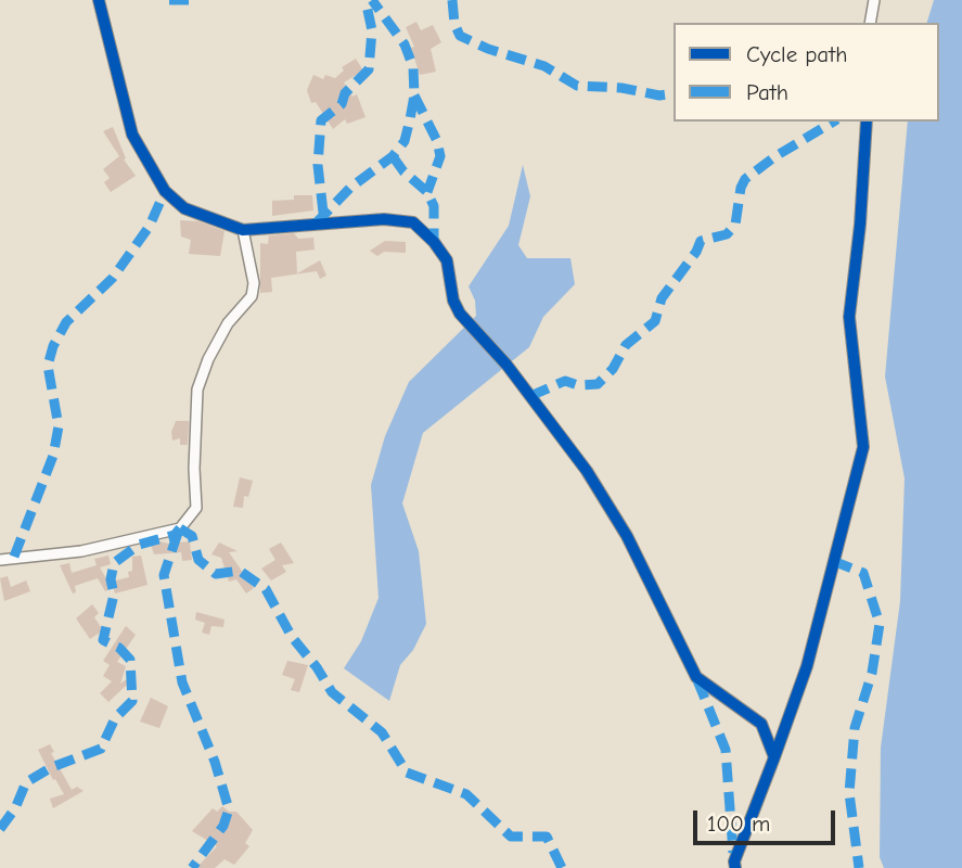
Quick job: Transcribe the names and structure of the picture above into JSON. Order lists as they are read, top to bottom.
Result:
{
  "legend": ["Cycle path", "Path"],
  "scale_bar": "100 m"
}
